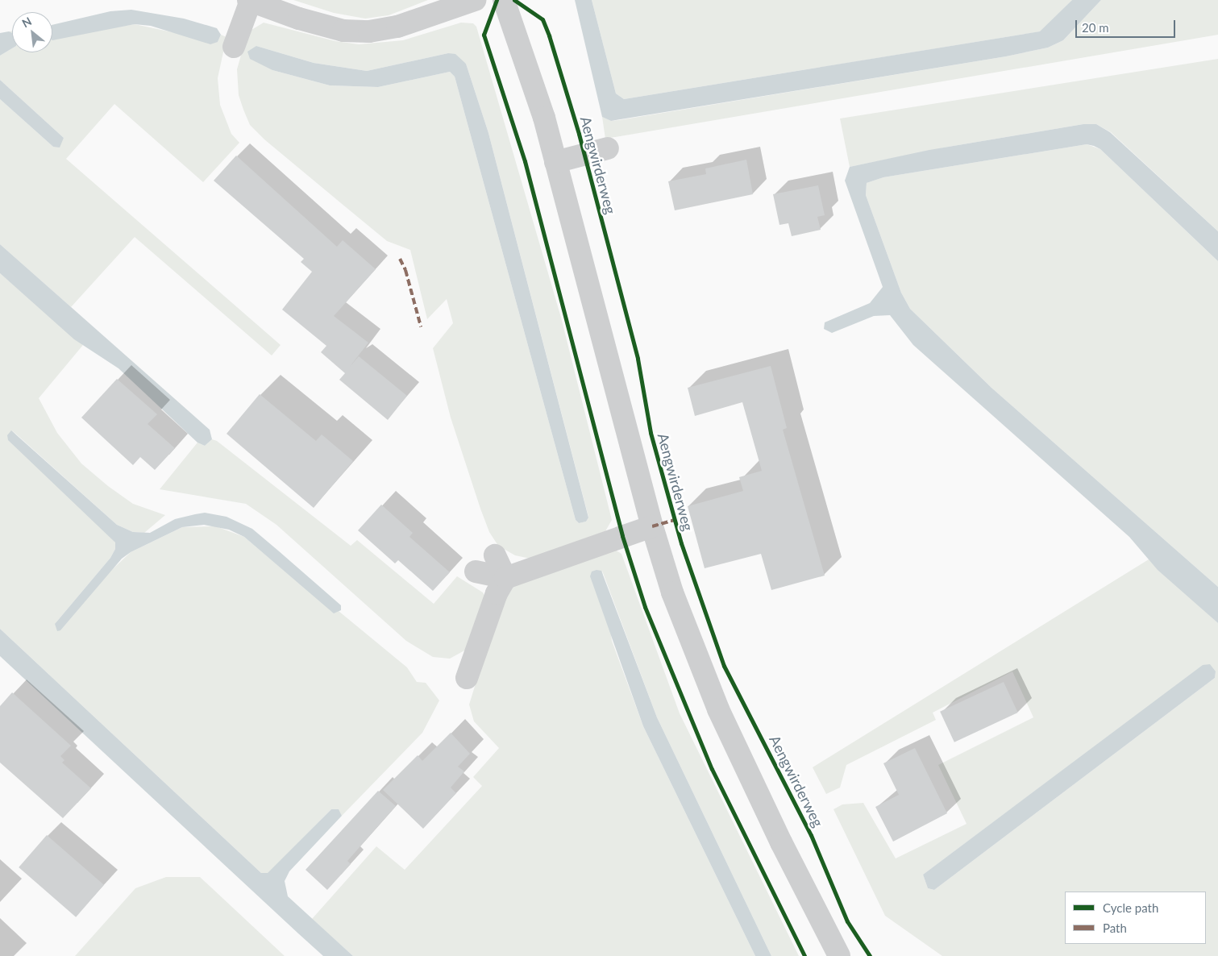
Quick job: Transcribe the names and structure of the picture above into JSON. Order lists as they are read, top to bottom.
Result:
{
  "streets": {
    "cycle path": ["Aengwirderweg"]
  },
  "legend": ["Cycle path", "Path"],
  "scale_bar": "20 m",
  "north": "top left"
}
